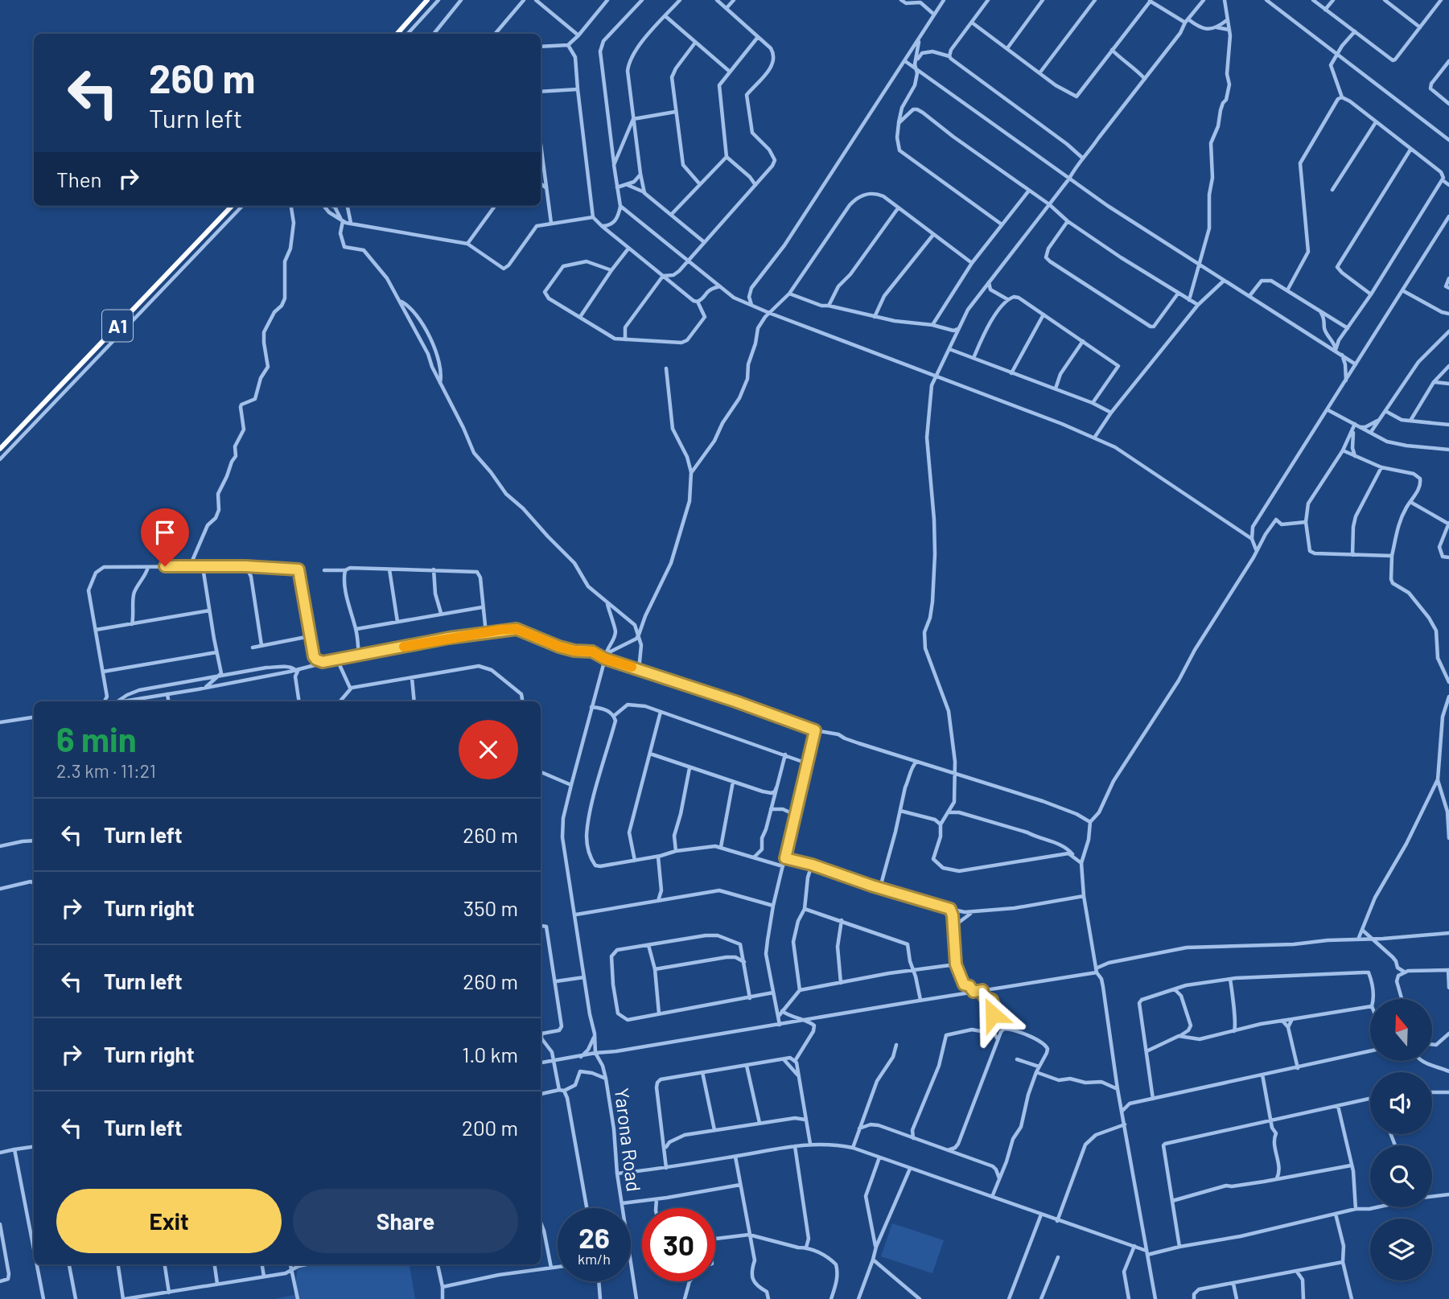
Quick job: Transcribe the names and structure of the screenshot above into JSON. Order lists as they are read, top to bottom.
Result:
{
  "streets": {
    "highway": ["A1"],
    "street": ["Yarona Road"]
  },
  "north": "top",
  "page": {
    "turn": ["260 m", "Turn left"],
    "then": "Then",
    "heading": ["6 min", "2.3 km · 11:21"],
    "list": [
      {
        "name": "Turn left",
        "value": "260 m"
      },
      {
        "name": "Turn right",
        "value": "350 m"
      },
      {
        "name": "Turn left",
        "value": "260 m"
      },
      {
        "name": "Turn right",
        "value": "1.0 km"
      },
      {
        "name": "Turn left",
        "value": "200 m"
      }
    ],
    "buttons": ["Exit", "Share"],
    "speed": "26 km/h",
    "limit": "30"
  }
}
